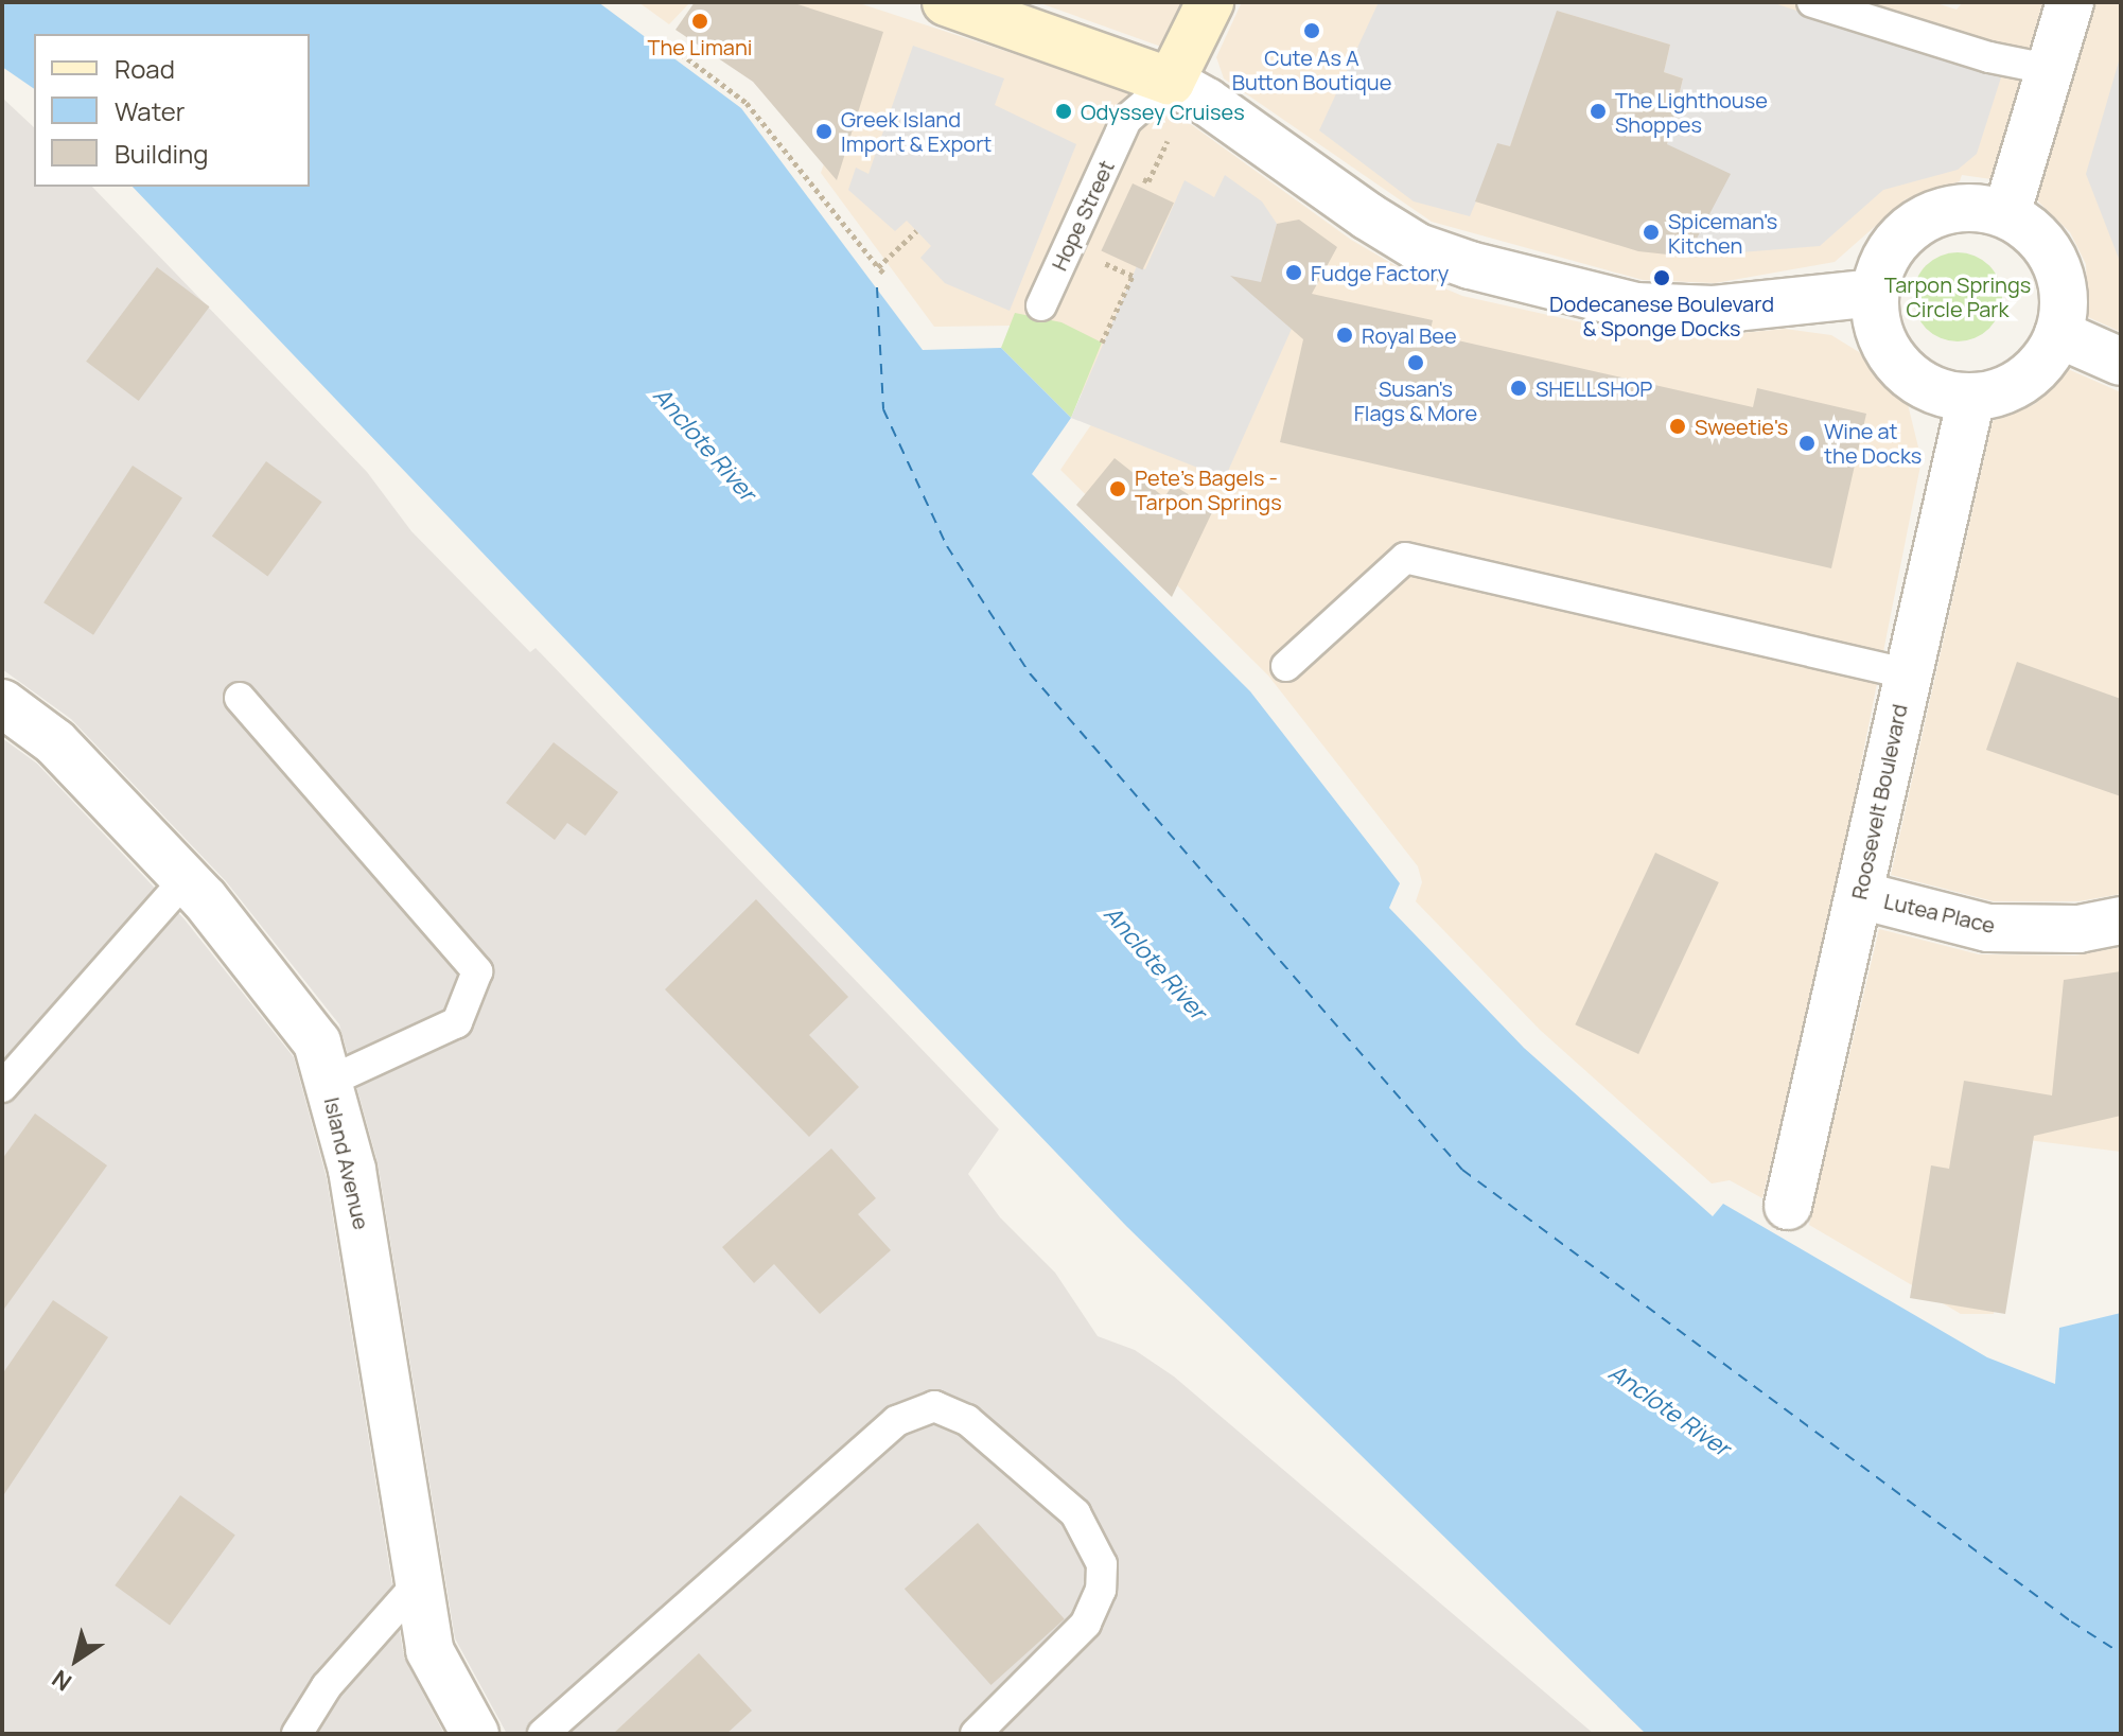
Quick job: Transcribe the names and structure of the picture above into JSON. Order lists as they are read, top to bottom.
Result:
{
  "streets": {
    "street": [
      "Hope Street",
      "Roosevelt Boulevard",
      "Lutea Place",
      "Island Avenue"
    ]
  },
  "crossings": [
    ["Roosevelt Boulevard", "Lutea Place"]
  ],
  "water": ["Anclote River"],
  "parks": ["Tarpon Springs Circle Park"],
  "places": [
    "The Limani",
    "Cute As A Button Boutique",
    "Odyssey Cruises",
    "The Lighthouse Shoppes",
    "Greek Island Import & Export",
    "Spiceman's Kitchen",
    "Fudge Factory",
    "Dodecanese Boulevard & Sponge Docks",
    "Royal Bee",
    "Susan's Flags & More",
    "SHELLSHOP",
    "Sweetie's",
    "Wine at the Docks",
    "Pete's Bagels - Tarpon Springs"
  ],
  "legend": ["Road", "Water", "Building"],
  "north": "bottom left"
}
